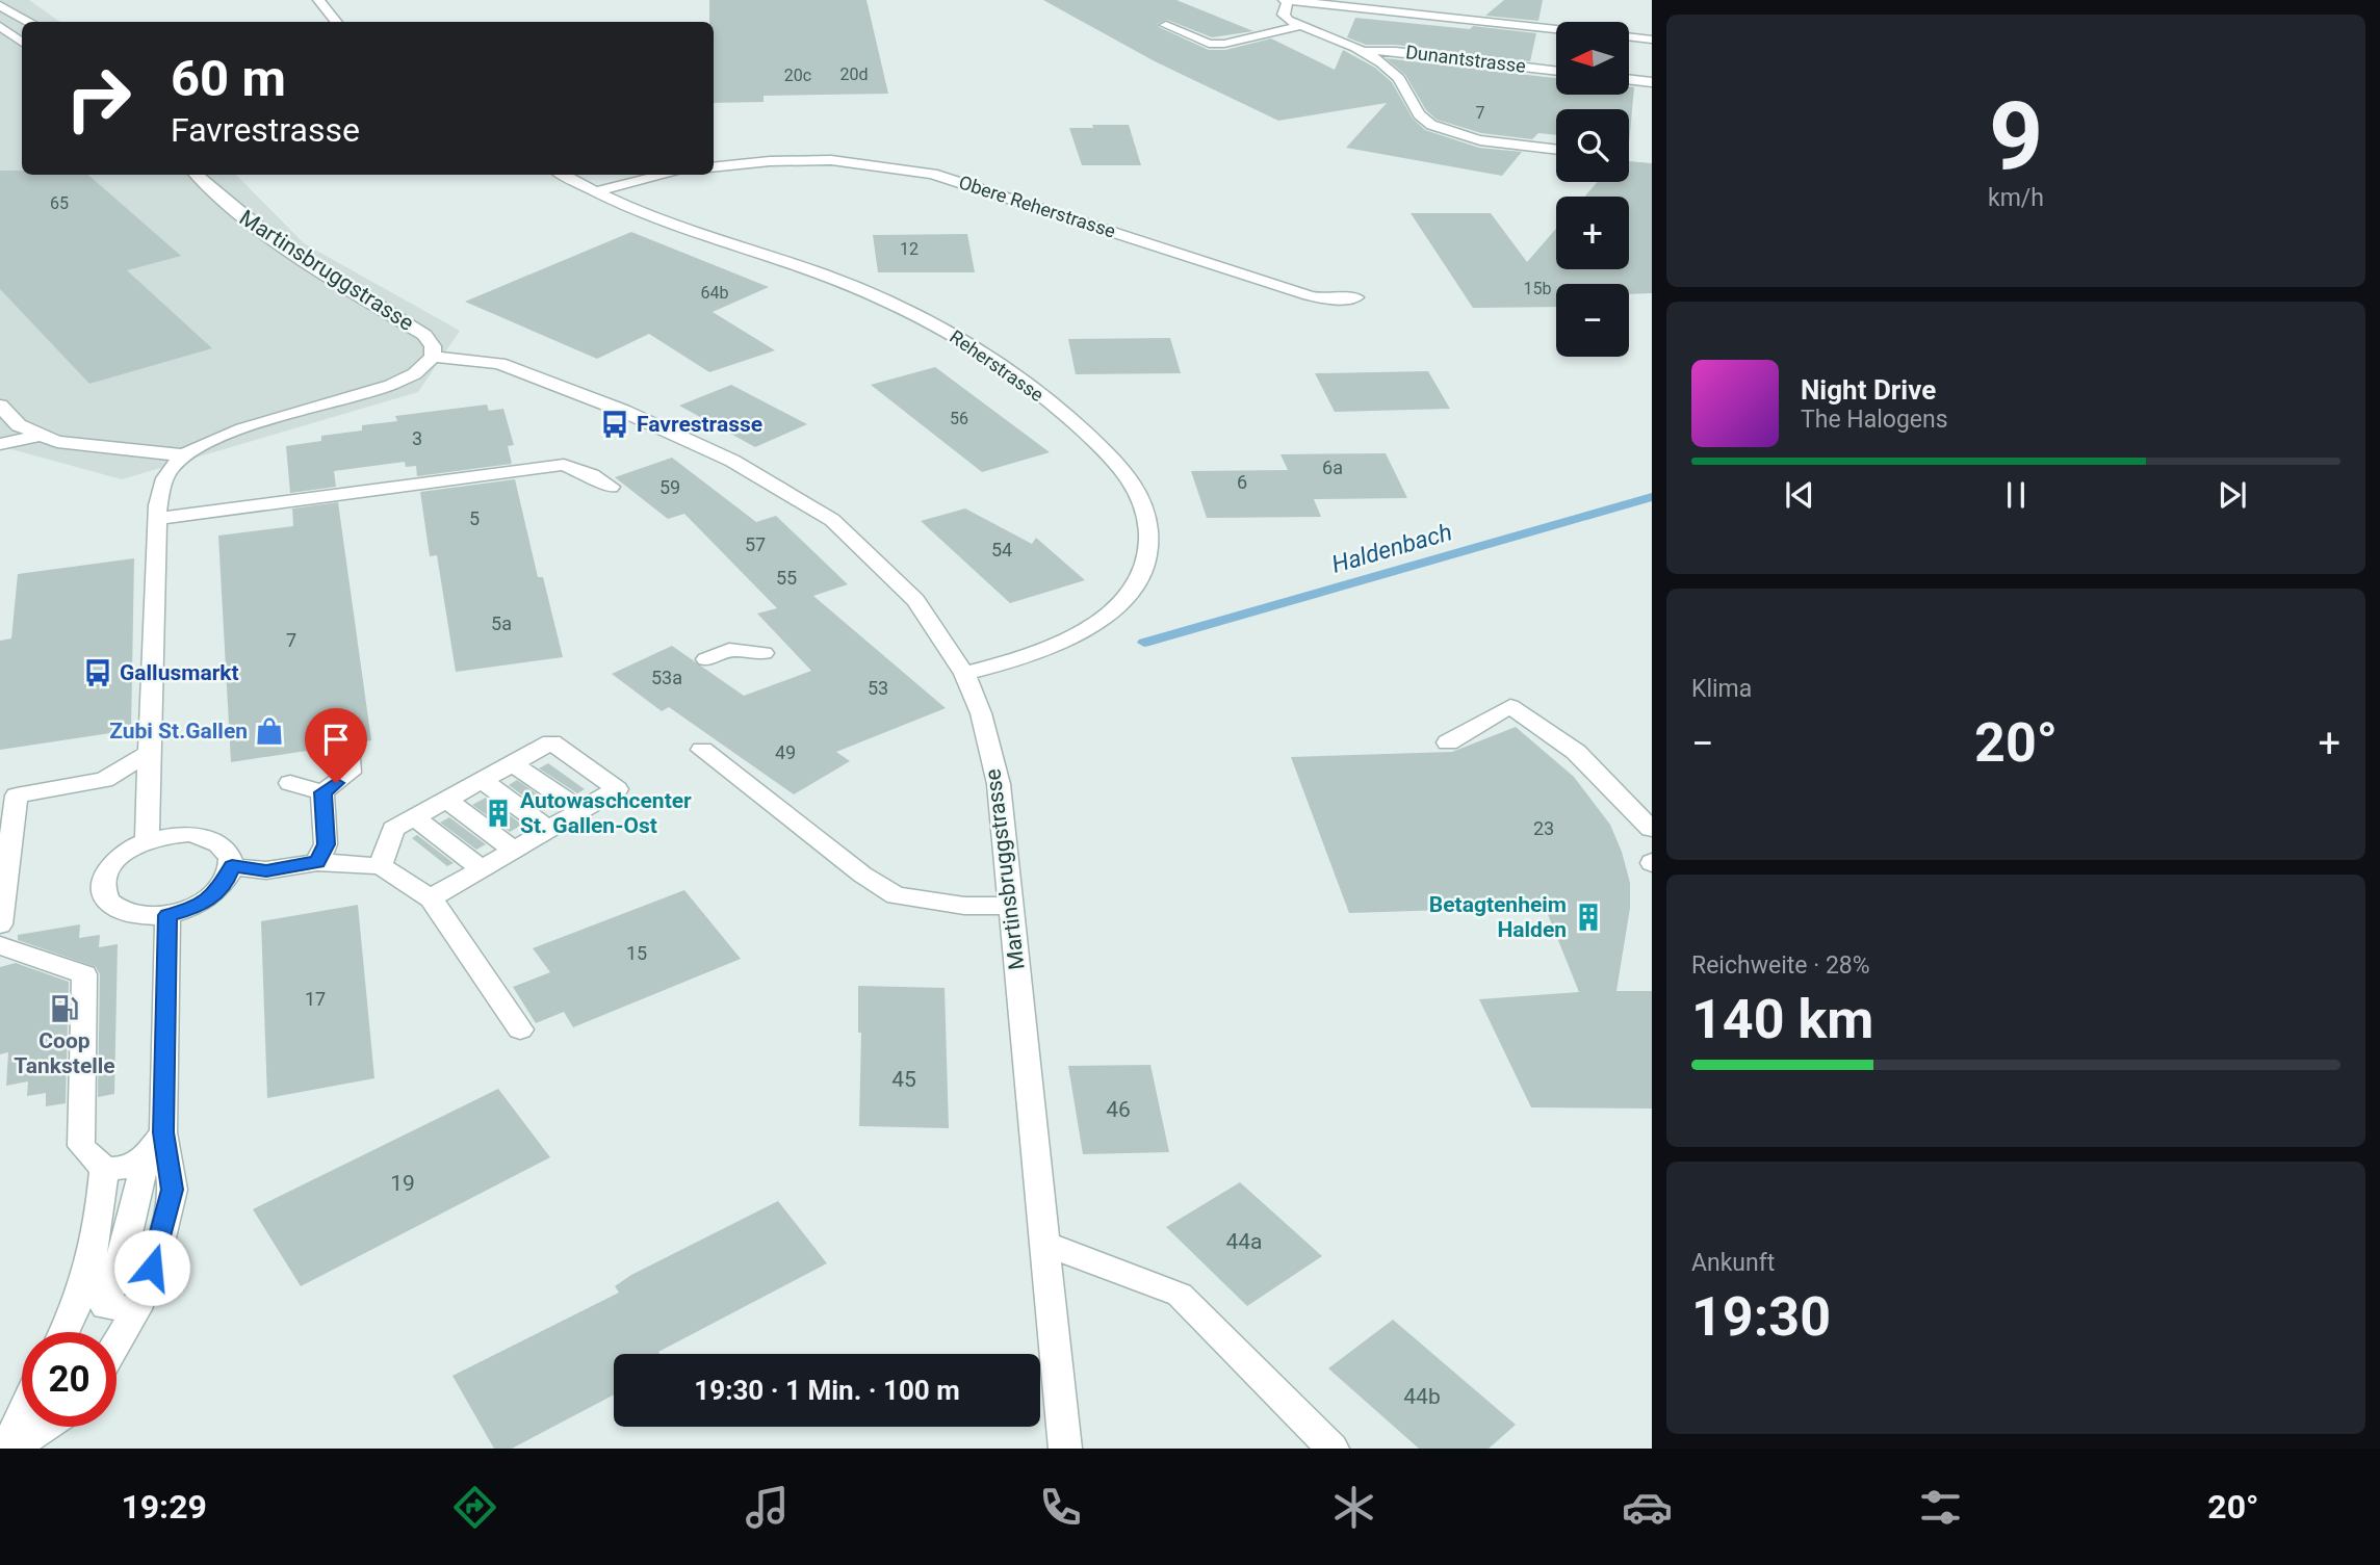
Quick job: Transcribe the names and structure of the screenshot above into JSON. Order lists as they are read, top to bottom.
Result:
{
  "streets": {
    "street": [
      "Dunantstrasse",
      "Obere Reherstrasse",
      "Martinsbruggstrasse",
      "Reherstrasse"
    ]
  },
  "crossings": [
    ["Martinsbruggstrasse", "Reherstrasse"]
  ],
  "water": ["Haldenbach"],
  "places": {
    "bus stop": ["Favrestrasse", "Gallusmarkt"],
    "shop": ["Zubi St.Gallen"],
    "building": ["Autowaschcenter St. Gallen-Ost", "Betagtenheim Halden"],
    "fuel station": ["Coop Tankstelle"]
  },
  "house_numbers": [
    "20d",
    "20c",
    "7",
    "65",
    "12",
    "15b",
    "64b",
    "56",
    "3",
    "6a",
    "6",
    "59",
    "5",
    "57",
    "54",
    "55",
    "5a",
    "7",
    "53a",
    "53",
    "49",
    "23",
    "15",
    "17",
    "45",
    "46",
    "19",
    "44a",
    "44b"
  ],
  "north": "left",
  "page": {
    "tile": [
      ["9", "km/h"],
      "Klima",
      ["Reichweite · 28%", "140 km"],
      ["Ankunft", "19:30"]
    ],
    "map_buttons": ["+", "−"],
    "turn": ["60 m", "Favrestrasse"],
    "song": ["Night Drive", "The Halogens"],
    "heat": ["−", "20°", "+"],
    "limit": "20",
    "trip": "19:30 · 1 Min. · 100 m",
    "tabs": ["19:29", "20°"]
  }
}
